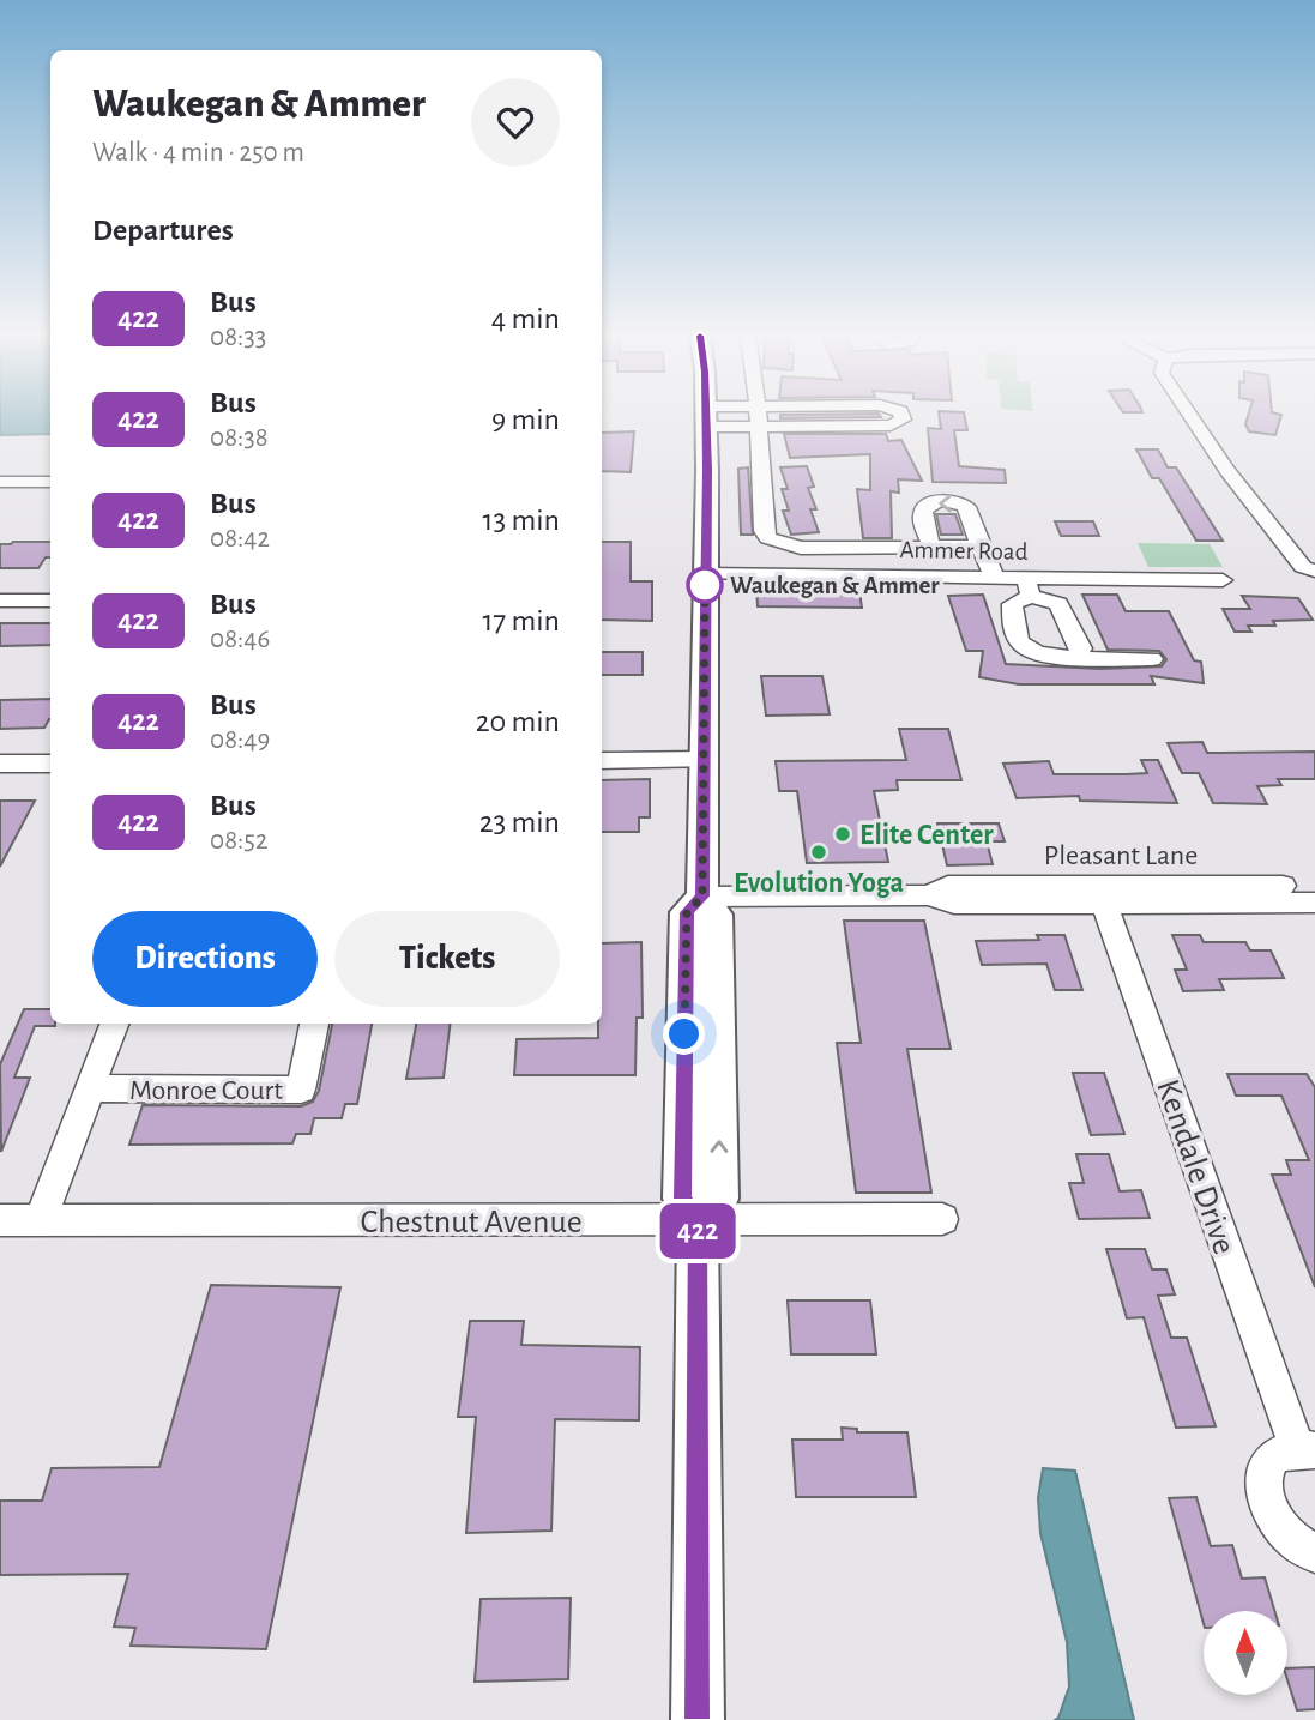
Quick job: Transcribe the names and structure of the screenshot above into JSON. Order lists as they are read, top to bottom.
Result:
{
  "streets": {
    "street": [
      "Ammer Road",
      "Pleasant Lane",
      "Monroe Court",
      "Kendale Drive",
      "Chestnut Avenue"
    ]
  },
  "crossings": [
    ["Pleasant Lane", "Kendale Drive"]
  ],
  "places": ["Waukegan & Ammer", "Elite Center", "Evolution Yoga"],
  "lines": ["bus line 422"],
  "north": "top",
  "page": {
    "on_map": "422",
    "heading": [
      ["Waukegan & Ammer", "Walk · 4 min · 250 m"],
      "Departures"
    ],
    "list": [
      {
        "mark": "422",
        "name": "Bus",
        "note": "08:33",
        "value": "4 min"
      },
      {
        "mark": "422",
        "name": "Bus",
        "note": "08:38",
        "value": "9 min"
      },
      {
        "mark": "422",
        "name": "Bus",
        "note": "08:42",
        "value": "13 min"
      },
      {
        "mark": "422",
        "name": "Bus",
        "note": "08:46",
        "value": "17 min"
      },
      {
        "mark": "422",
        "name": "Bus",
        "note": "08:49",
        "value": "20 min"
      },
      {
        "mark": "422",
        "name": "Bus",
        "note": "08:52",
        "value": "23 min"
      }
    ],
    "buttons": ["Directions", "Tickets"]
  }
}
